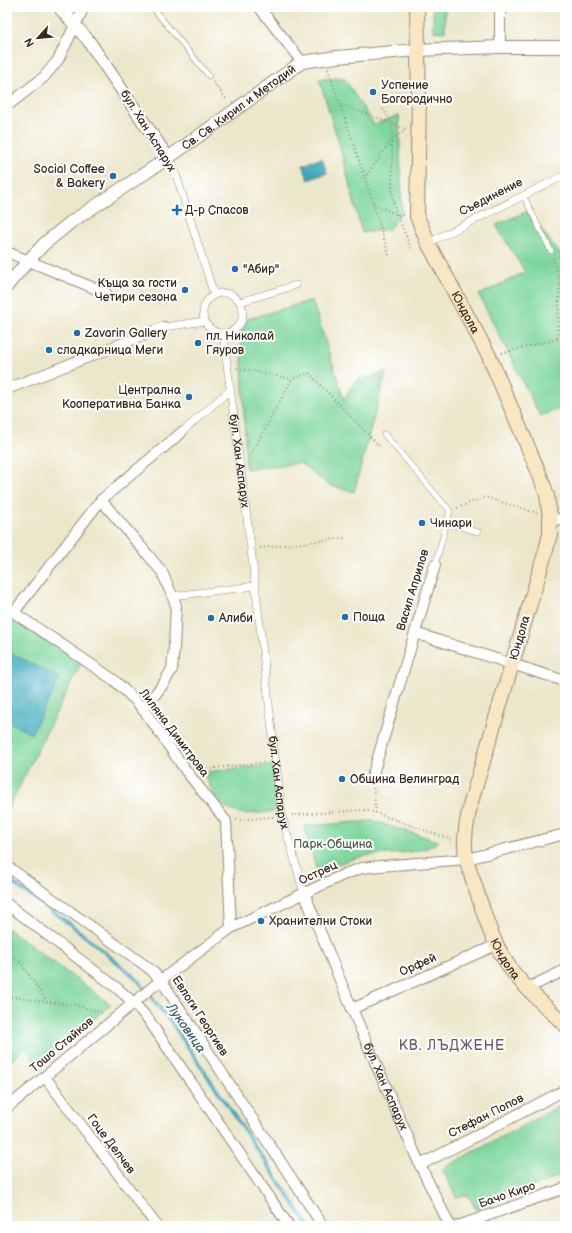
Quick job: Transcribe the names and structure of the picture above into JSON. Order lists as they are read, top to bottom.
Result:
{
  "streets": {
    "main road": ["Юндола"],
    "street": [
      "Св. Св. Кирил и Методий",
      "бул. Хан Аспарух",
      "Съединение",
      "Васил Априлов",
      "Лиляна Димитрова",
      "Острец",
      "Орфей",
      "Евлоги Георгиев",
      "Тошо Стайков",
      "Стефан Попов",
      "Гоце Делчев",
      "Бачо Киро"
    ]
  },
  "crossings": [
    ["Св. Св. Кирил и Методий", "бул. Хан Аспарух"],
    ["бул. Хан Аспарух", "Острец"],
    ["бул. Хан Аспарух", "Орфей"],
    ["бул. Хан Аспарух", "Стефан Попов"],
    ["Съединение", "Юндола"],
    ["Юндола", "Острец"],
    ["Юндола", "Орфей"],
    ["Острец", "Евлоги Георгиев"],
    ["Острец", "Тошо Стайков"],
    ["Тошо Стайков", "Гоце Делчев"]
  ],
  "districts": ["КВ. ЛЪДЖЕНЕ"],
  "water": ["Луковица"],
  "parks": ["Парк-Община"],
  "places": {
    "other": [
      "Успение Богородично",
      "Social Coffee & Bakery",
      "\"Абир\"",
      "Къща за гости Четири сезона",
      "Zavarin Gallery",
      "пл. Николай Гяуров",
      "сладкарница Меги",
      "Централна Кооперативна Банка",
      "Чинари",
      "Поща",
      "Алиби",
      "Община Велинград",
      "Хранителни Стоки"
    ],
    "health": ["Д-р Спасов"]
  },
  "north": "bottom left"
}
